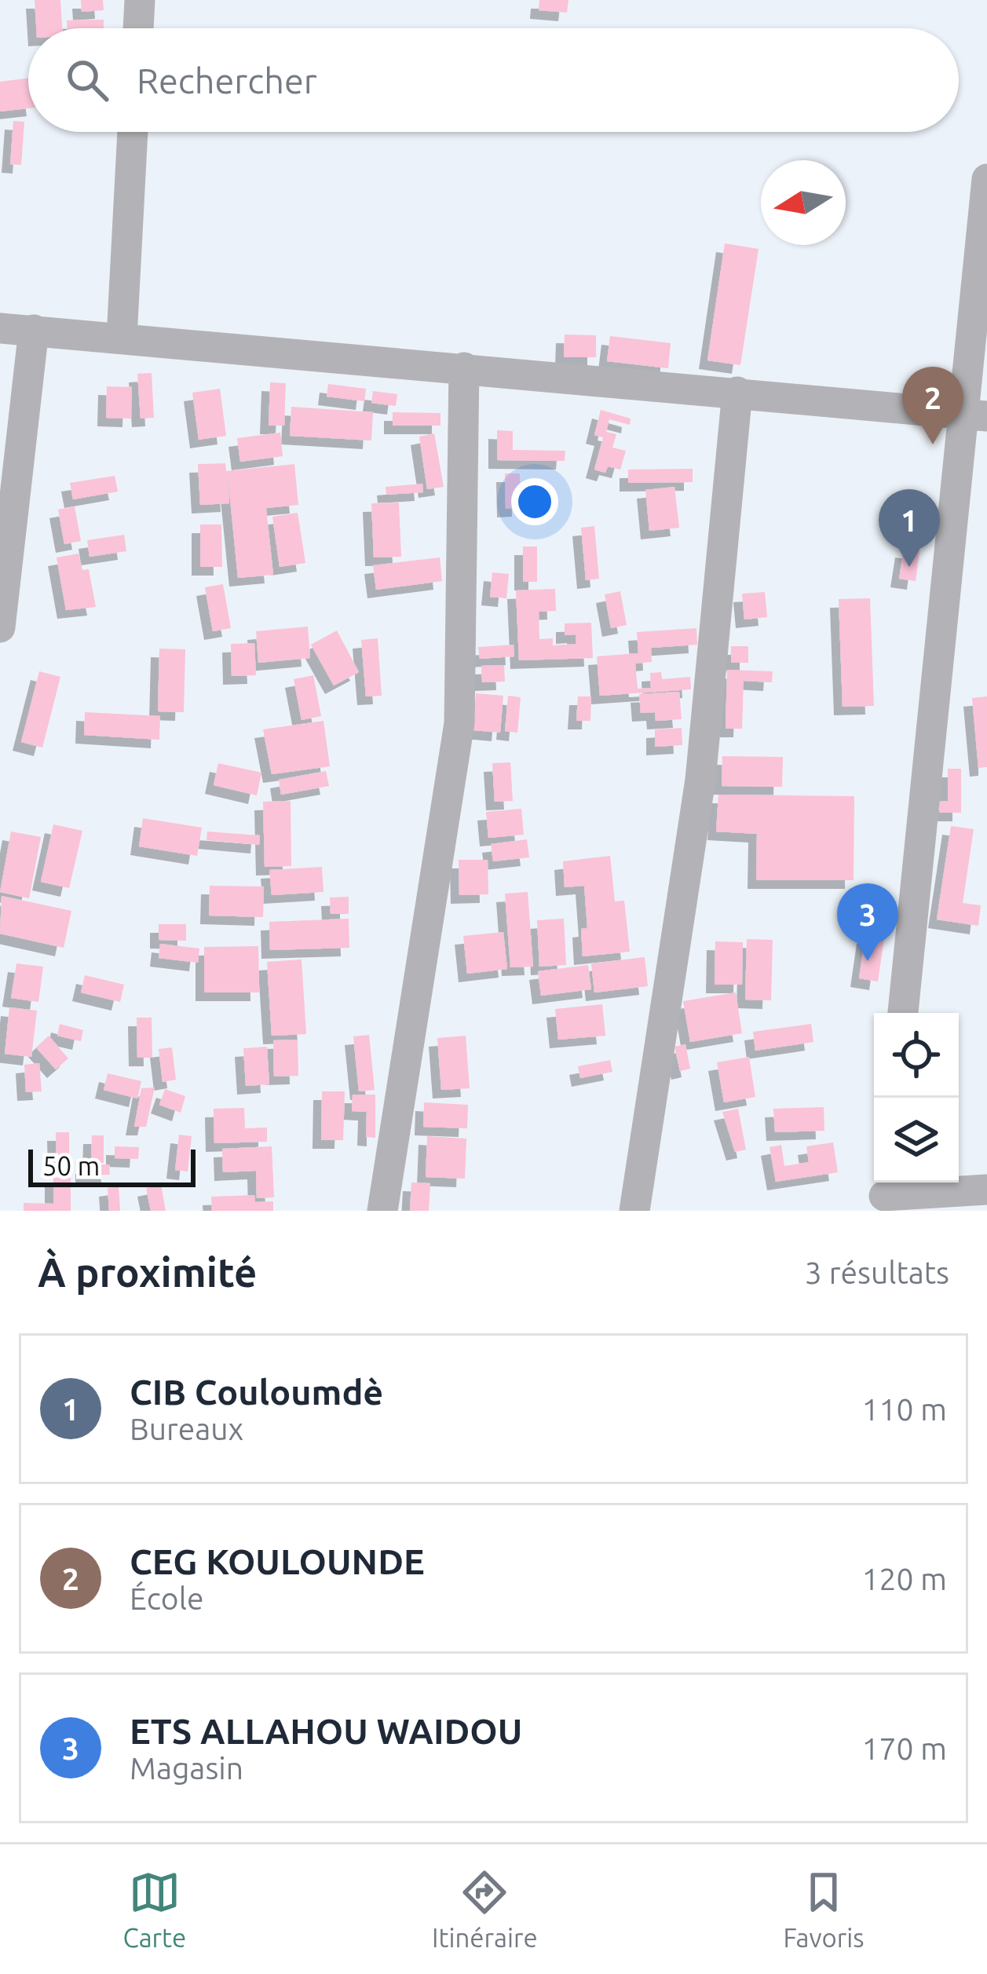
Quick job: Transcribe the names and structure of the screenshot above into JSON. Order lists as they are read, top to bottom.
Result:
{
  "scale_bar": "50 m",
  "north": "left",
  "page": {
    "search": "Rechercher",
    "pins": ["2", "1", "3"],
    "scale": "50 m",
    "heading": ["À proximité", "3 résultats"],
    "list": [
      {
        "mark": "1",
        "name": "CIB Couloumdè",
        "note": "Bureaux",
        "value": "110 m"
      },
      {
        "mark": "2",
        "name": "CEG KOULOUNDE",
        "note": "École",
        "value": "120 m"
      },
      {
        "mark": "3",
        "name": "ETS ALLAHOU WAIDOU",
        "note": "Magasin",
        "value": "170 m"
      }
    ],
    "nav": ["Carte", "Itinéraire", "Favoris"]
  }
}
